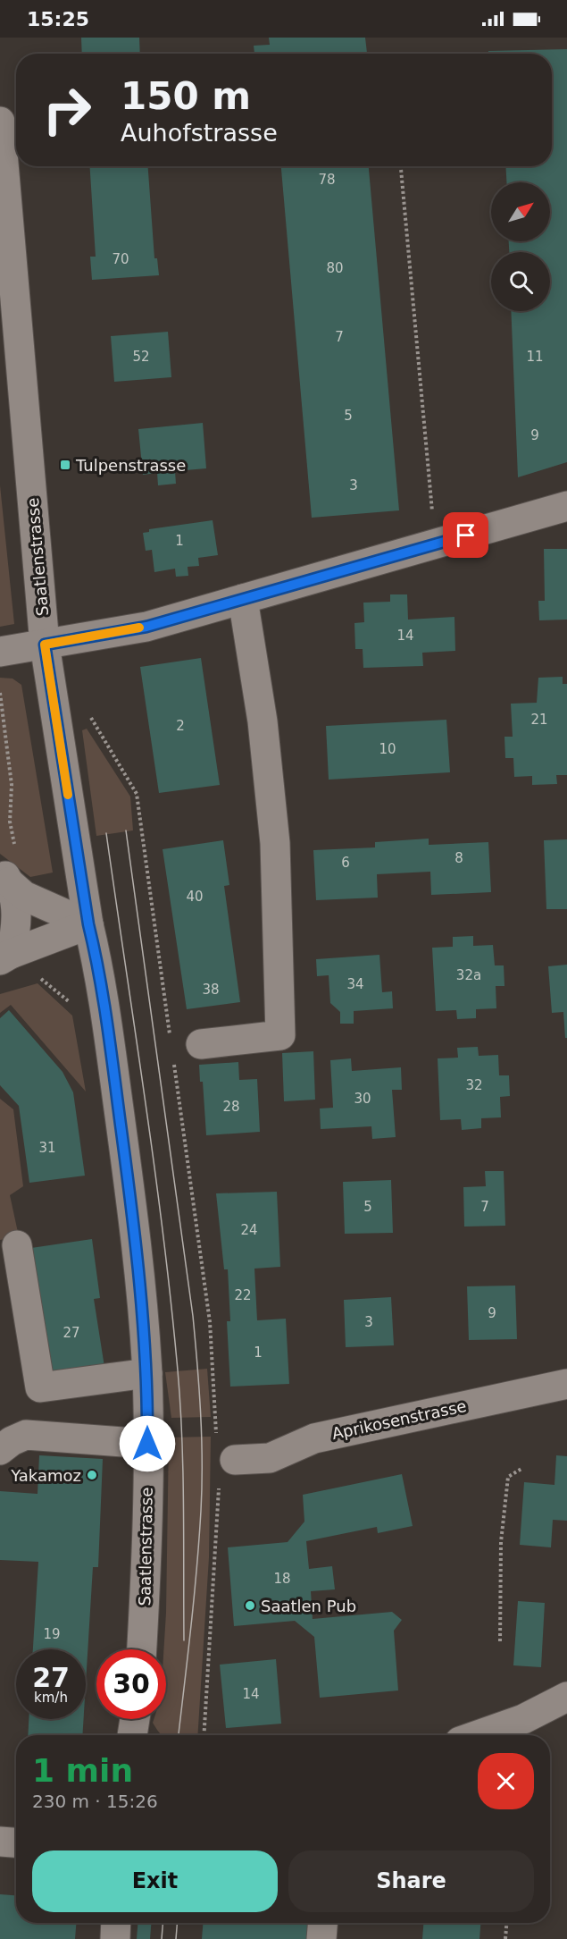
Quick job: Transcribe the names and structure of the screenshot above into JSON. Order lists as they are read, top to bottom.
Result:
{
  "streets": {
    "street": ["Saatlenstrasse", "Aprikosenstrasse"]
  },
  "places": {
    "transit": ["Tulpenstrasse"],
    "other": ["Yakamoz", "Saatlen Pub"]
  },
  "house_numbers": [
    "78",
    "70",
    "80",
    "7",
    "52",
    "11",
    "5",
    "9",
    "3",
    "1",
    "14",
    "21",
    "2",
    "10",
    "8",
    "6",
    "40",
    "32a",
    "34",
    "38",
    "32",
    "30",
    "28",
    "31",
    "5",
    "7",
    "24",
    "22",
    "9",
    "3",
    "27",
    "1",
    "18",
    "19",
    "14"
  ],
  "north": "top right",
  "page": {
    "status": "15:25",
    "turn": ["150 m", "Auhofstrasse"],
    "speed": "27 km/h",
    "limit": "30",
    "heading": ["1 min", "230 m · 15:26"],
    "buttons": ["Exit", "Share"]
  }
}
